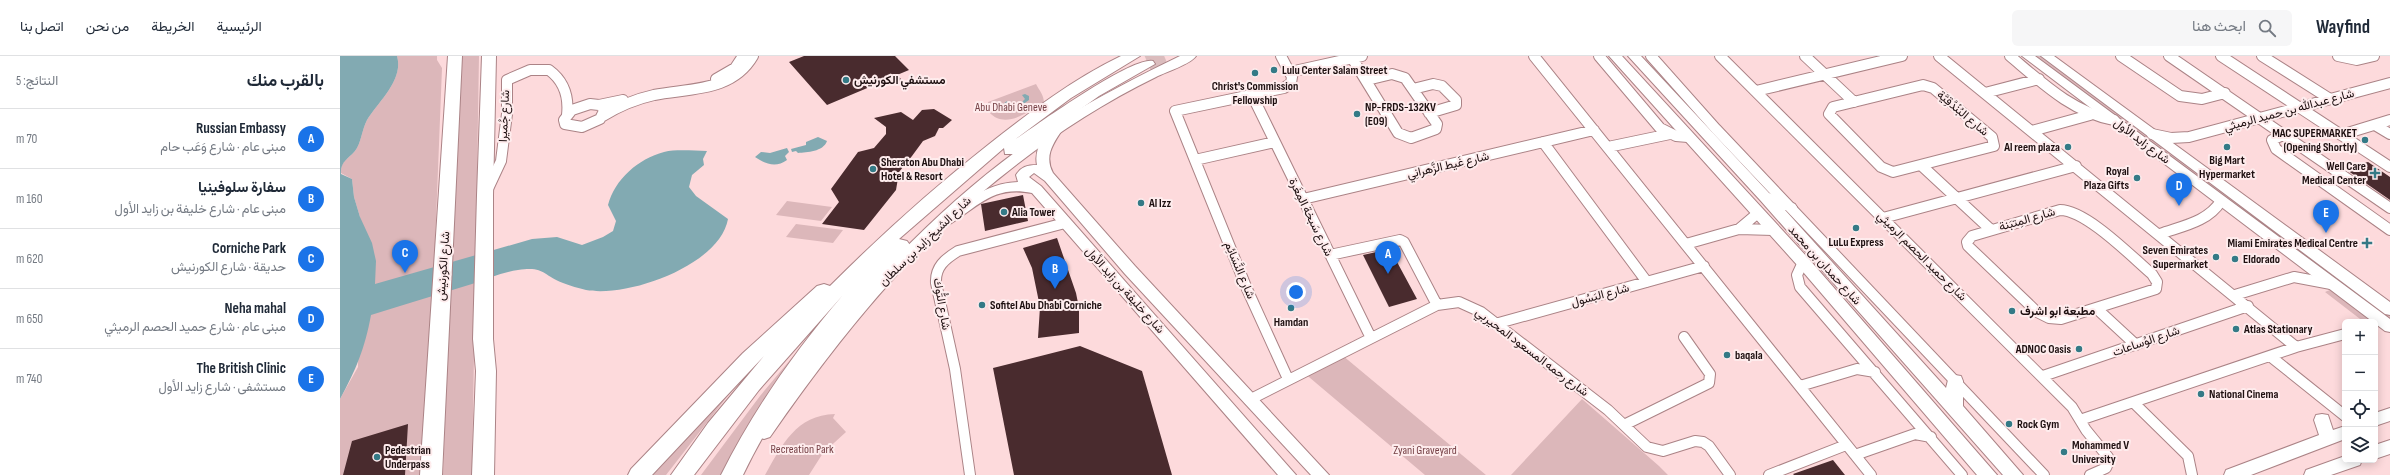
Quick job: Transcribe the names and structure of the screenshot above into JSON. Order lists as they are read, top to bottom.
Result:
{
  "streets": {
    "highway": ["شارع الشيخ زايد بن سلطان", "شارع الكورنيش"],
    "main road": ["شارع زايد الأول", "شارع حمدان بن محمد", "شارع خليفة بن زايد الأول"],
    "street": [
      "شارع عبدالله بن حميد الرميثي",
      "شارع البُنْدُقِيَّة",
      "شارع جُميرا",
      "شارع غَيط الزَّهرانِي",
      "شارع سَبخة المِغَرة",
      "شارع المِتبَنة",
      "شارع حميد الحصم الرميثي",
      "شارع النَّسَائِم",
      "شارع البَسُول",
      "شارع التُّوك",
      "شارع الوُساعات",
      "شارع رحمه المسعود المحيربي"
    ]
  },
  "crossings": [
    ["شارع عبدالله بن حميد الرميثي", "شارع زايد الأول"],
    ["شارع غَيط الزَّهرانِي", "شارع سَبخة المِغَرة"],
    ["شارع سَبخة المِغَرة", "شارع النَّسَائِم"],
    ["شارع سَبخة المِغَرة", "شارع رحمه المسعود المحيربي"],
    ["شارع الشيخ زايد بن سلطان", "شارع خليفة بن زايد الأول"],
    ["شارع حميد الحصم الرميثي", "شارع الوُساعات"],
    ["شارع النَّسَائِم", "شارع رحمه المسعود المحيربي"],
    ["شارع خليفة بن زايد الأول", "شارع التُّوك"],
    ["شارع خليفة بن زايد الأول", "شارع رحمه المسعود المحيربي"],
    ["شارع البَسُول", "شارع رحمه المسعود المحيربي"]
  ],
  "parks": ["Abu Dhabi Geneve", "Recreation Park", "Zyani Graveyard"],
  "places": {
    "other": [
      "Lulu Center Salam Street",
      "Christ's Commission Fellowship",
      "مستشفي الكورنيش",
      "NP-FRDS-132KV (E09)",
      "MAC SUPERMARKET (Opening Shortly)",
      "Al reem plaza",
      "Big Mart Hypermarket",
      "Sheraton Abu Dhabi Hotel & Resort",
      "Royal Plaza Gifts",
      "Al Izz",
      "Alia Tower",
      "LuLu Express",
      "Seven Emirates Supermarket",
      "Eldorado",
      "Sofitel Abu Dhabi Corniche",
      "Hamdan",
      "مطبعة ابو اشرف",
      "Atlas Stationary",
      "ADNOC Oasis",
      "baqala",
      "National Cinema",
      "Rock Gym",
      "Mohammed V University",
      "Pedestrian Underpass"
    ],
    "health": ["Well Care Medical Center", "Miami Emirates Medical Centre"]
  },
  "page": {
    "header": "Wayfind",
    "search": "ابحث هنا",
    "nav": [
      "الرئيسية",
      "الخريطة",
      "من نحن",
      "اتصل بنا"
    ],
    "heading": ["بالقرب منك", "النتائج: 5"],
    "list": [
      {
        "mark": "A",
        "name": "Russian Embassy",
        "note": "مبنى عام · شارع وَعَب حام",
        "value": "70 m"
      },
      {
        "mark": "B",
        "name": "سفارة سلوفينيا",
        "note": "مبنى عام · شارع خليفة بن زايد الأول",
        "value": "160 m"
      },
      {
        "mark": "C",
        "name": "Corniche Park",
        "note": "حديقة · شارع الكورنيش",
        "value": "620 m"
      },
      {
        "mark": "D",
        "name": "Neha mahal",
        "note": "مبنى عام · شارع حميد الحصم الرميثي",
        "value": "650 m"
      },
      {
        "mark": "E",
        "name": "The British Clinic",
        "note": "مستشفى · شارع زايد الأول",
        "value": "740 m"
      }
    ],
    "pins": [
      "D",
      "E",
      "C",
      "A",
      "B"
    ],
    "map_buttons": ["+", "−"]
  }
}
